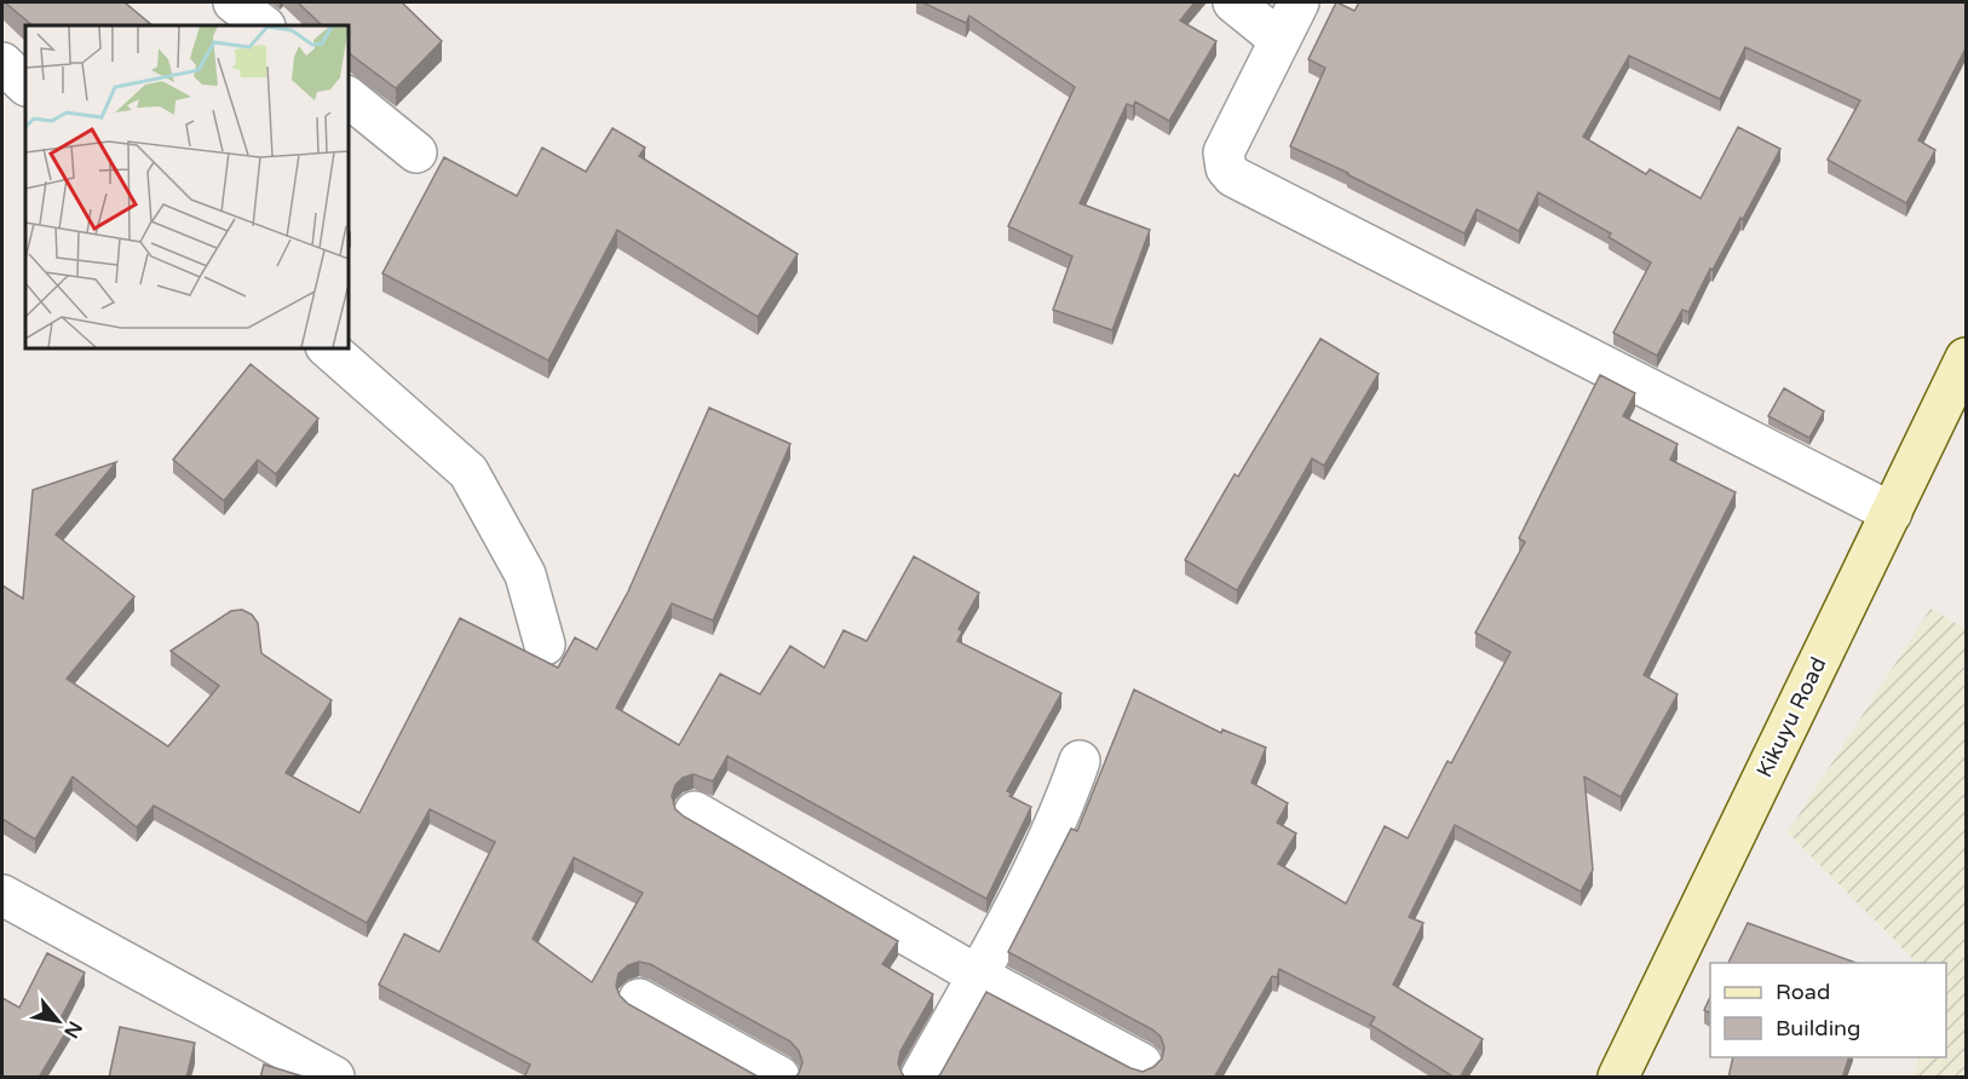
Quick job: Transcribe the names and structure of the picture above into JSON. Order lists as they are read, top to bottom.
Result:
{
  "streets": {
    "main road": ["Kikuyu Road"]
  },
  "legend": ["Road", "Building"],
  "north": "bottom right"
}
